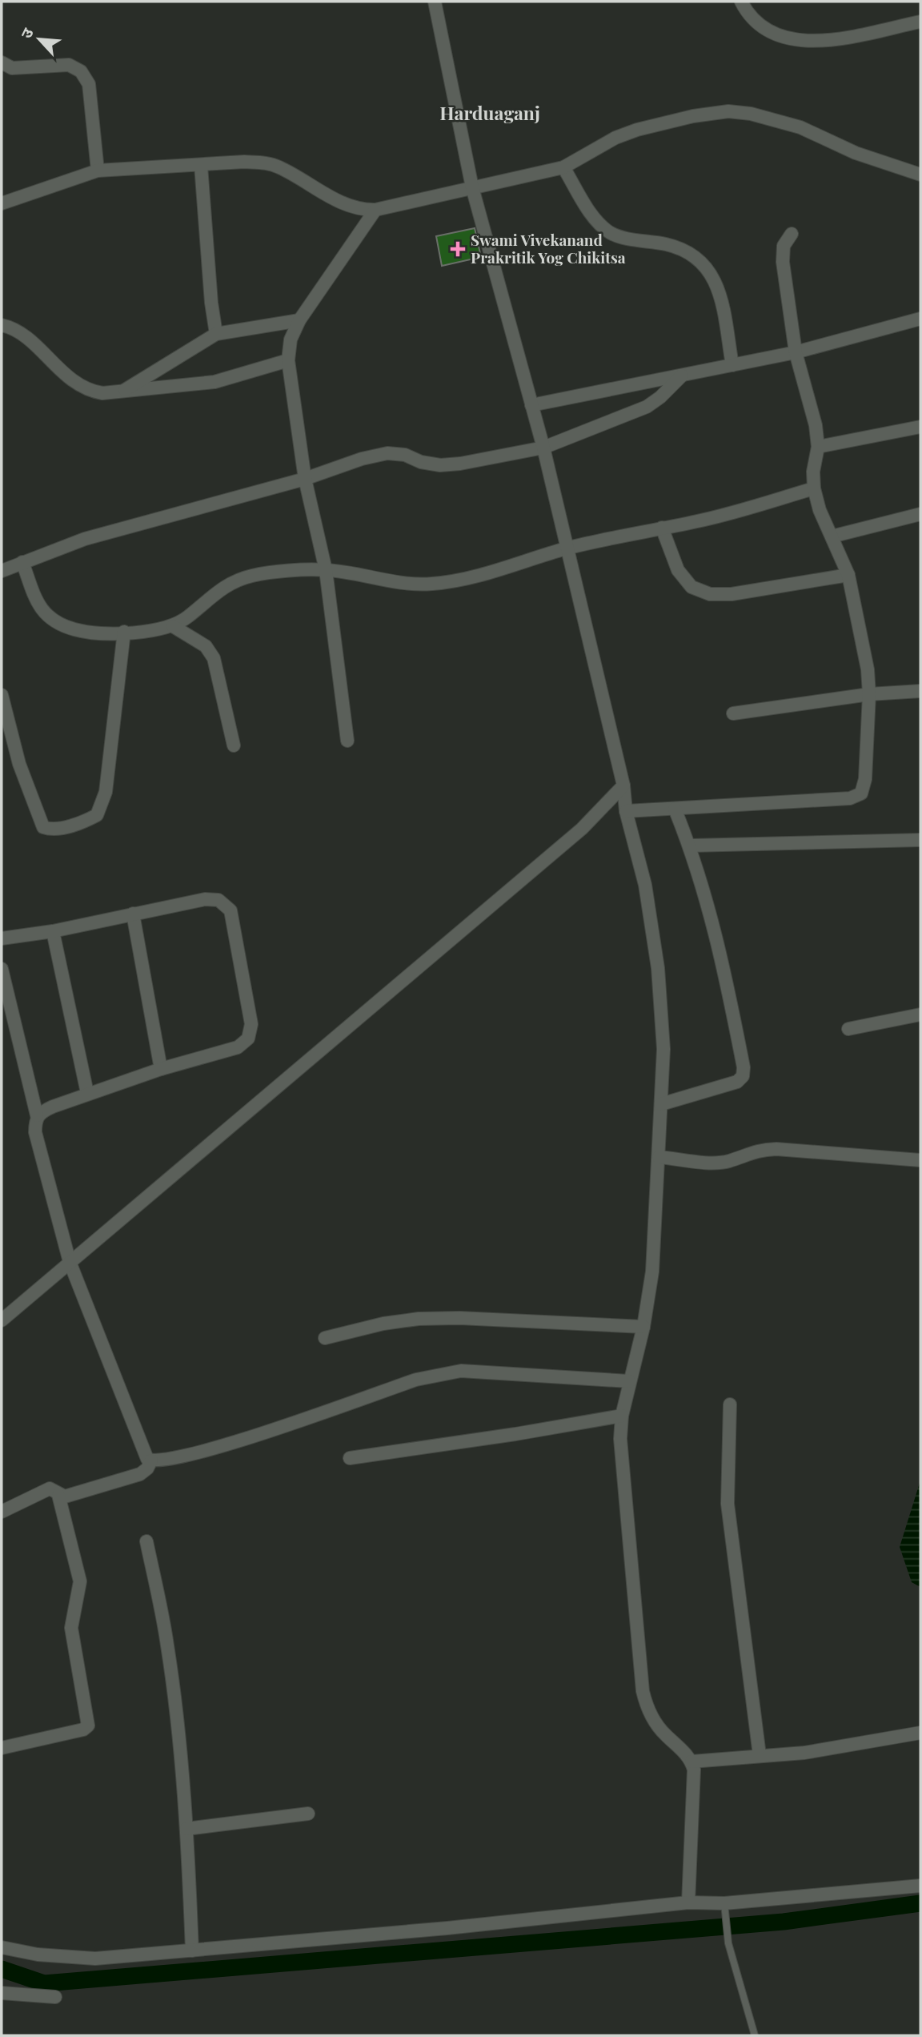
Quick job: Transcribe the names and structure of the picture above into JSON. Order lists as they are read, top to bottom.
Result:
{
  "districts": ["Harduaganj"],
  "places": {
    "health": ["Swami Vivekanand Prakritik Yog Chikitsa"]
  },
  "north": "top left"
}
